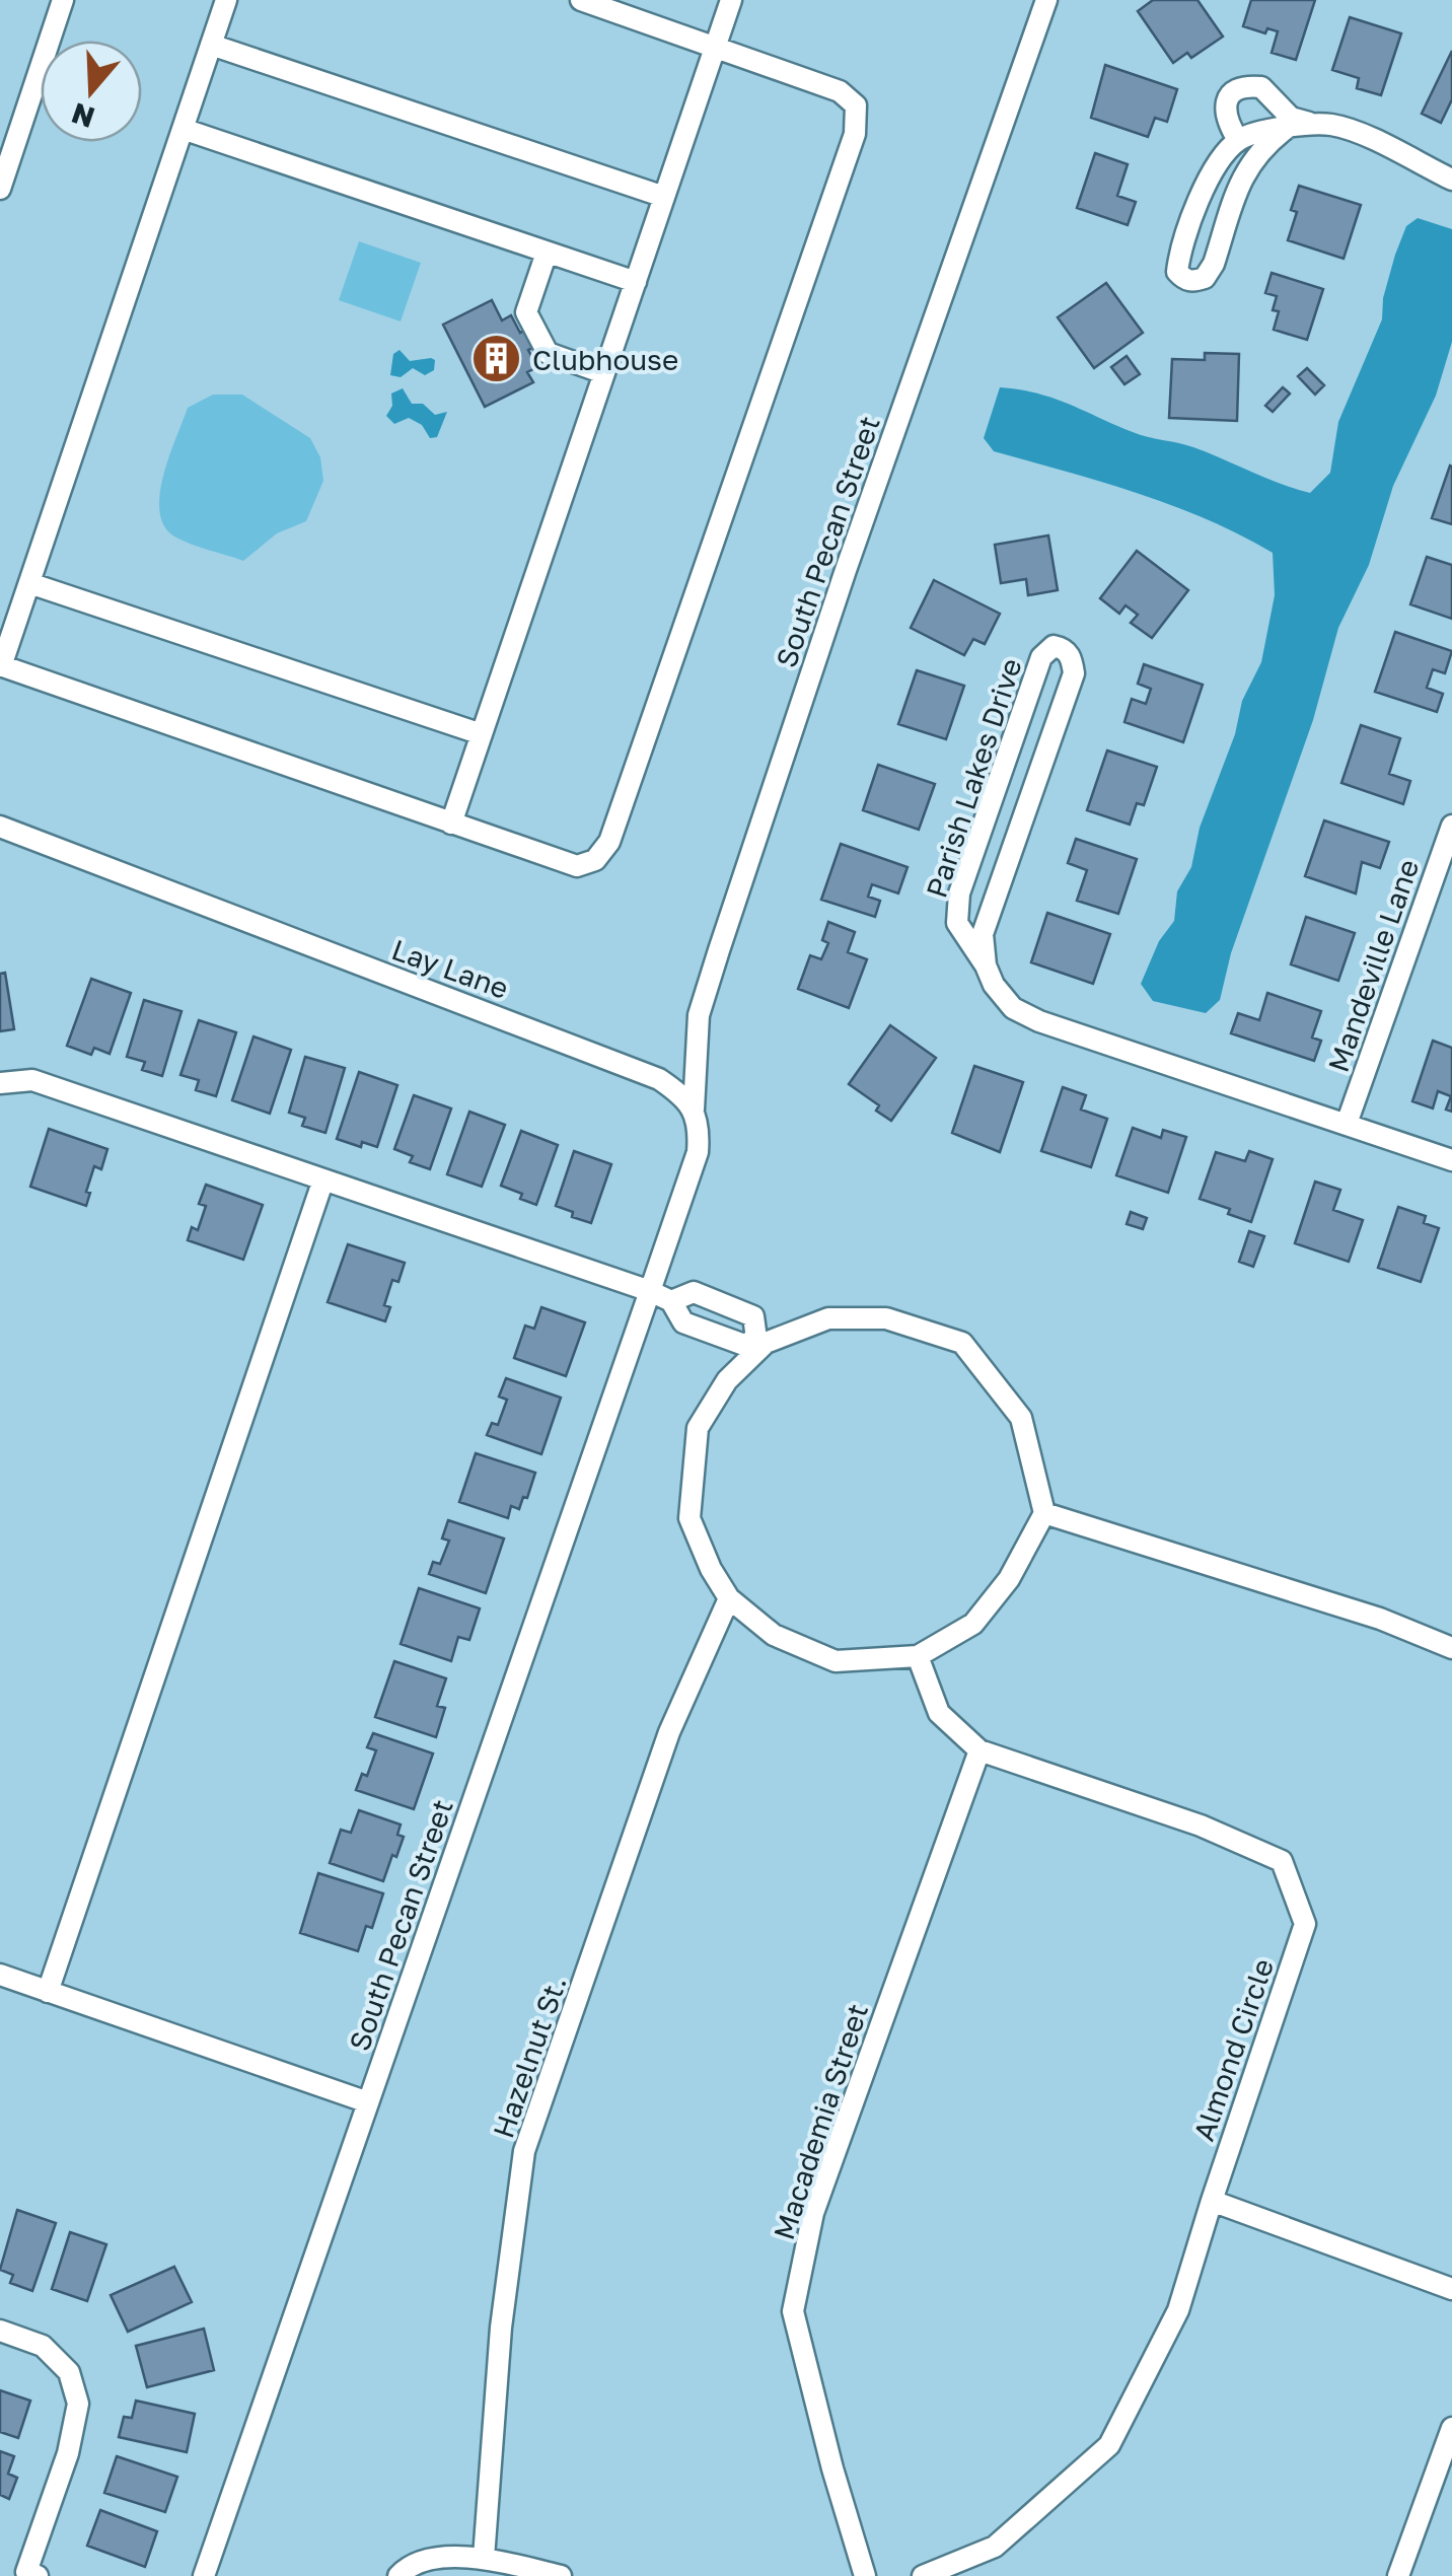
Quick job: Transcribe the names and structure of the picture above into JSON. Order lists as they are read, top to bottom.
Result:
{
  "streets": {
    "street": [
      "South Pecan Street",
      "Parish Lakes Drive",
      "Mandeville Lane",
      "Lay Lane",
      "Almond Circle",
      "Hazelnut St.",
      "Macademia Street"
    ]
  },
  "crossings": [
    ["South Pecan Street", "Lay Lane"],
    ["Parish Lakes Drive", "Mandeville Lane"],
    ["Almond Circle", "Hazelnut St."],
    ["Almond Circle", "Macademia Street"]
  ],
  "places": {
    "building": ["Clubhouse"]
  },
  "north": "bottom"
}
